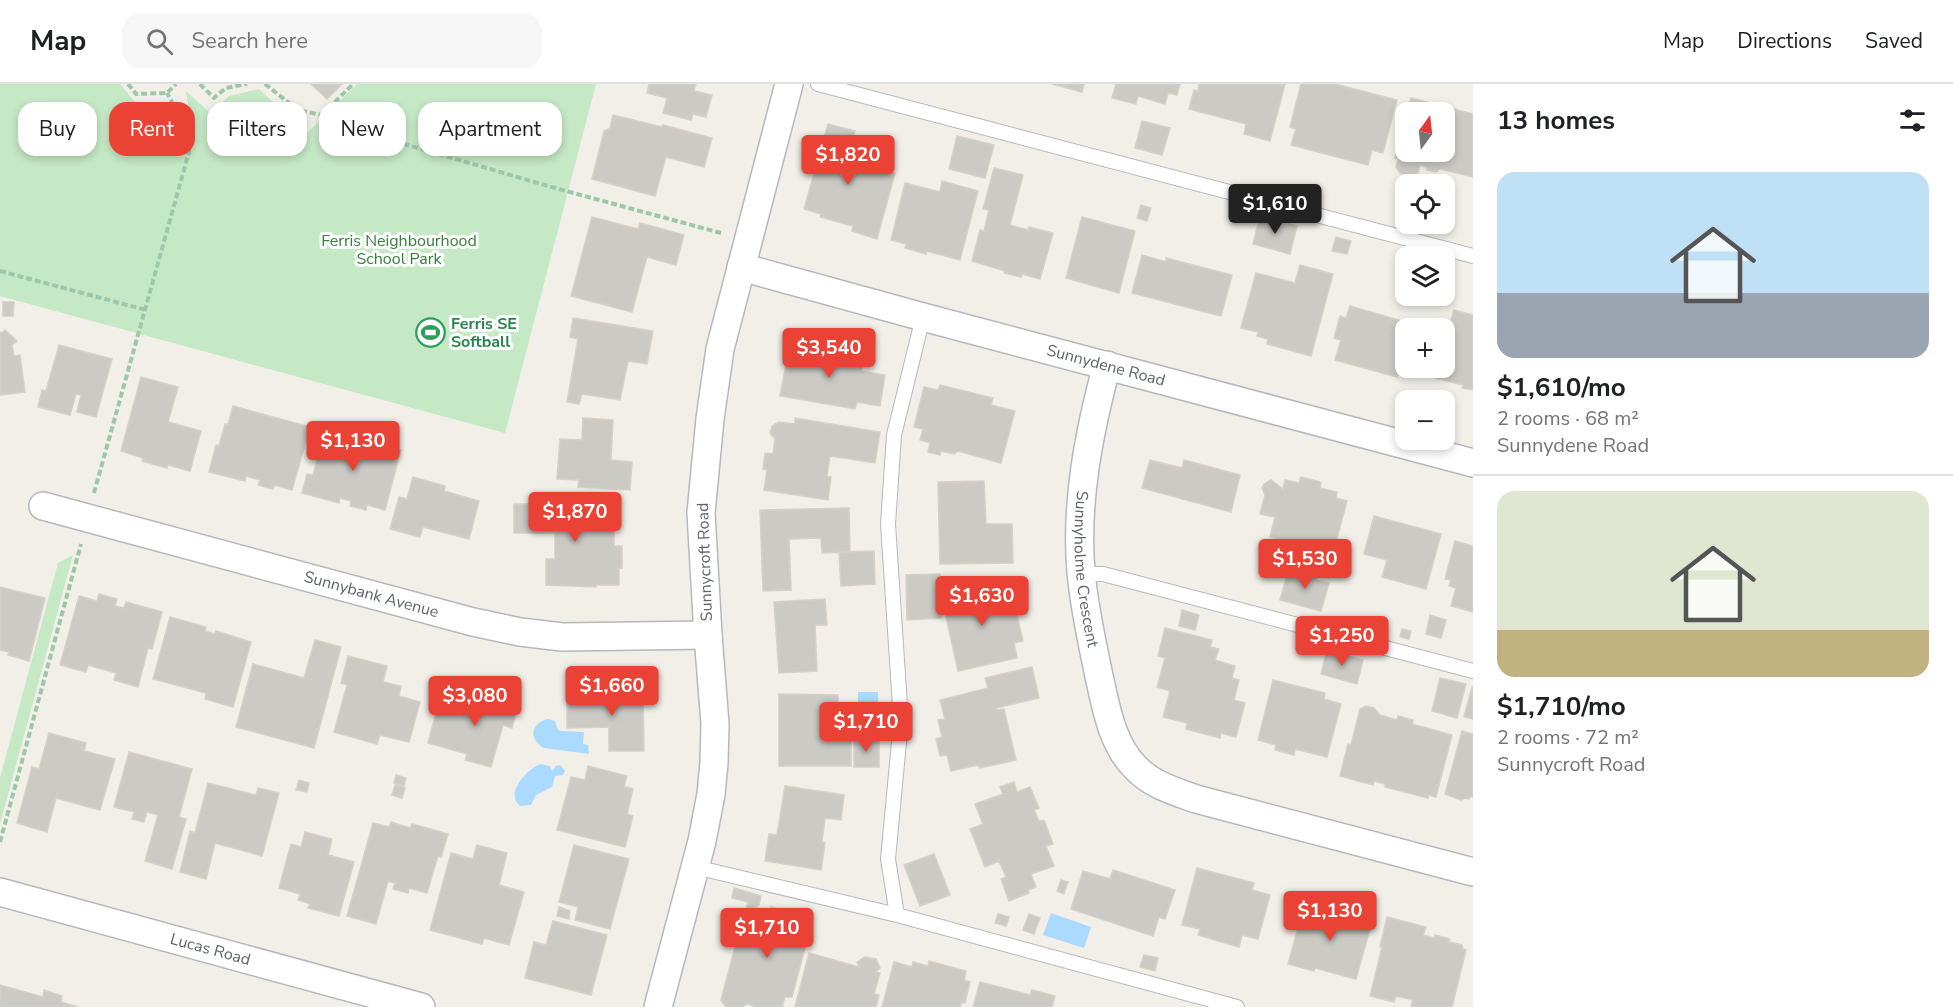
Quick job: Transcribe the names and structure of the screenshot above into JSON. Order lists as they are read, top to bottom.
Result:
{
  "streets": {
    "street": [
      "Sunnydene Road",
      "Sunnycroft Road",
      "Sunnyholme Crescent",
      "Sunnybank Avenue",
      "Lucas Road"
    ]
  },
  "crossings": [
    ["Sunnydene Road", "Sunnycroft Road"],
    ["Sunnydene Road", "Sunnyholme Crescent"],
    ["Sunnycroft Road", "Sunnybank Avenue"]
  ],
  "parks": ["Ferris Neighbourhood School Park"],
  "places": {
    "sports": ["Ferris SE Softball"]
  },
  "north": "top",
  "page": {
    "header": "Map",
    "search": "Search here",
    "nav": ["Map", "Directions", "Saved"],
    "heading": "13 homes",
    "map_buttons": ["+", "−"],
    "chip": [
      "Buy",
      "Rent",
      "Filters",
      "New",
      "Apartment"
    ],
    "price": [
      "$1,820",
      "$1,610",
      "$3,540",
      "$1,130",
      "$1,870",
      "$1,530",
      "$1,630",
      "$1,250",
      "$1,660",
      "$3,080",
      "$1,710",
      "$1,130",
      "$1,710"
    ],
    "list": [
      {
        "name": "$1,610/mo",
        "note": "2 rooms · 68 m² · Sunnydene Road"
      },
      {
        "name": "$1,710/mo",
        "note": "2 rooms · 72 m² · Sunnycroft Road"
      }
    ]
  }
}
